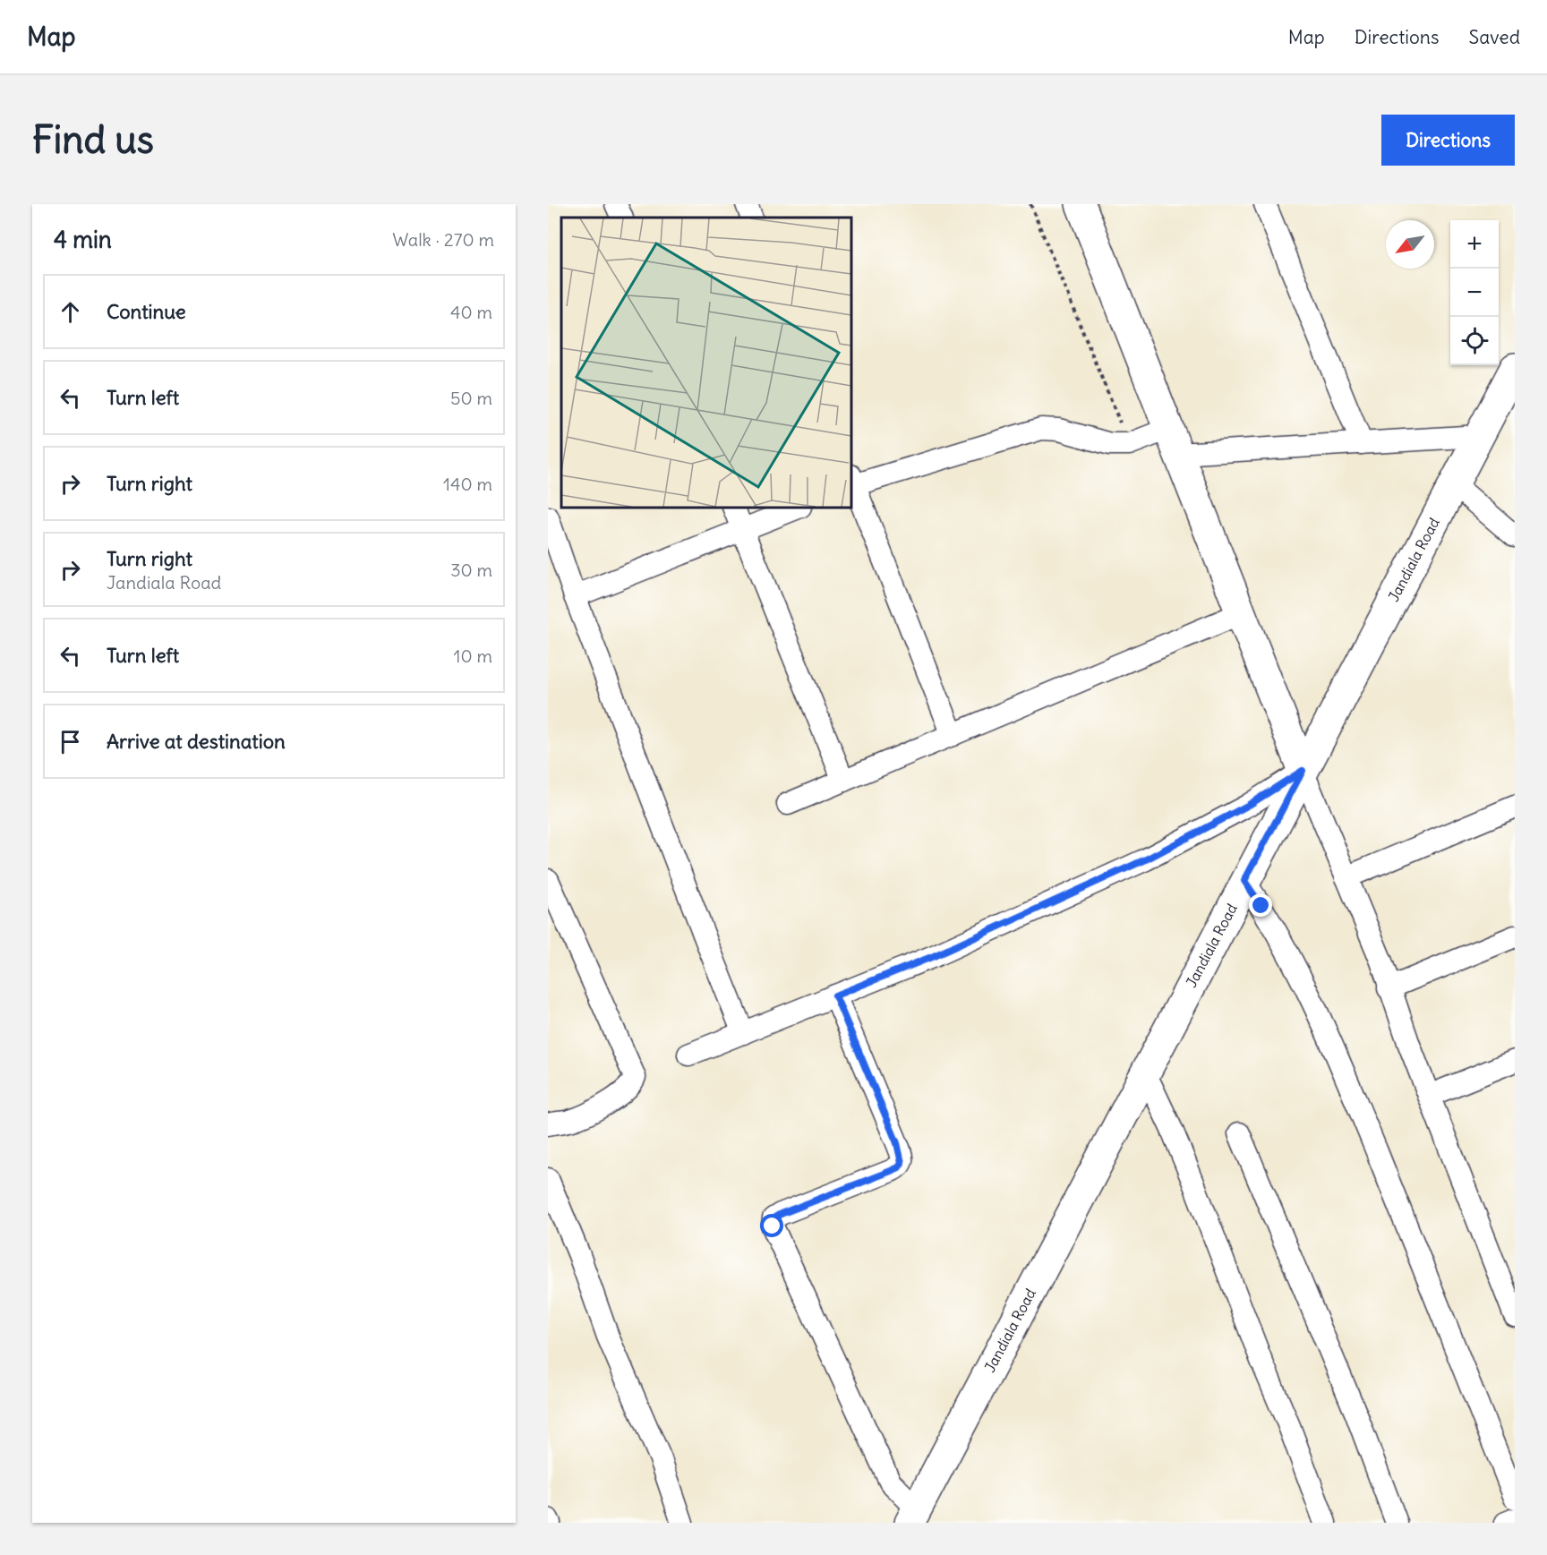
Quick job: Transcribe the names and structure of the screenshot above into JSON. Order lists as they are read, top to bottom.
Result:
{
  "streets": {
    "main road": ["Jandiala Road"]
  },
  "north": "bottom left",
  "page": {
    "header": "Map",
    "nav": ["Map", "Directions", "Saved"],
    "buttons": "Directions",
    "title": "Find us",
    "heading": ["4 min", "Walk · 270 m"],
    "map_buttons": ["+", "−"],
    "list": [
      ["Continue", "40 m"],
      ["Turn left", "50 m"],
      ["Turn right", "140 m"],
      ["Turn right", "Jandiala Road", "30 m"],
      ["Turn left", "10 m"],
      "Arrive at destination"
    ]
  }
}
